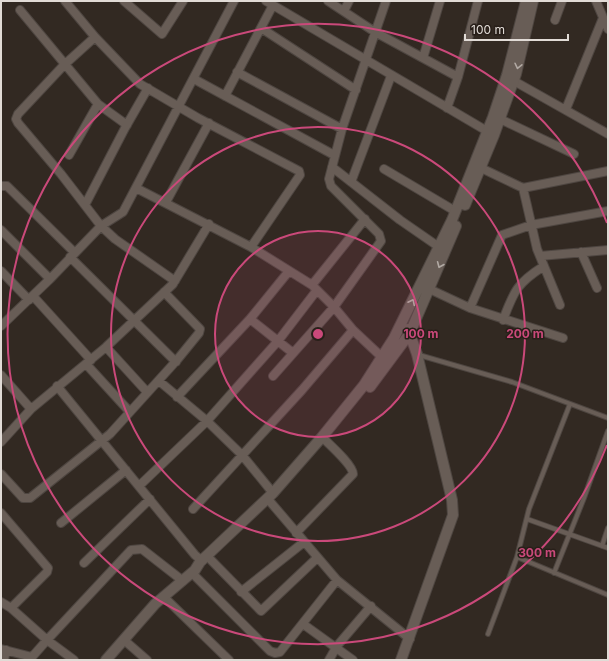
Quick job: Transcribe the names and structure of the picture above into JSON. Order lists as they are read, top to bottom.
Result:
{
  "scale_bar": "100 m",
  "rings": ["100 m", "200 m", "300 m"]
}
